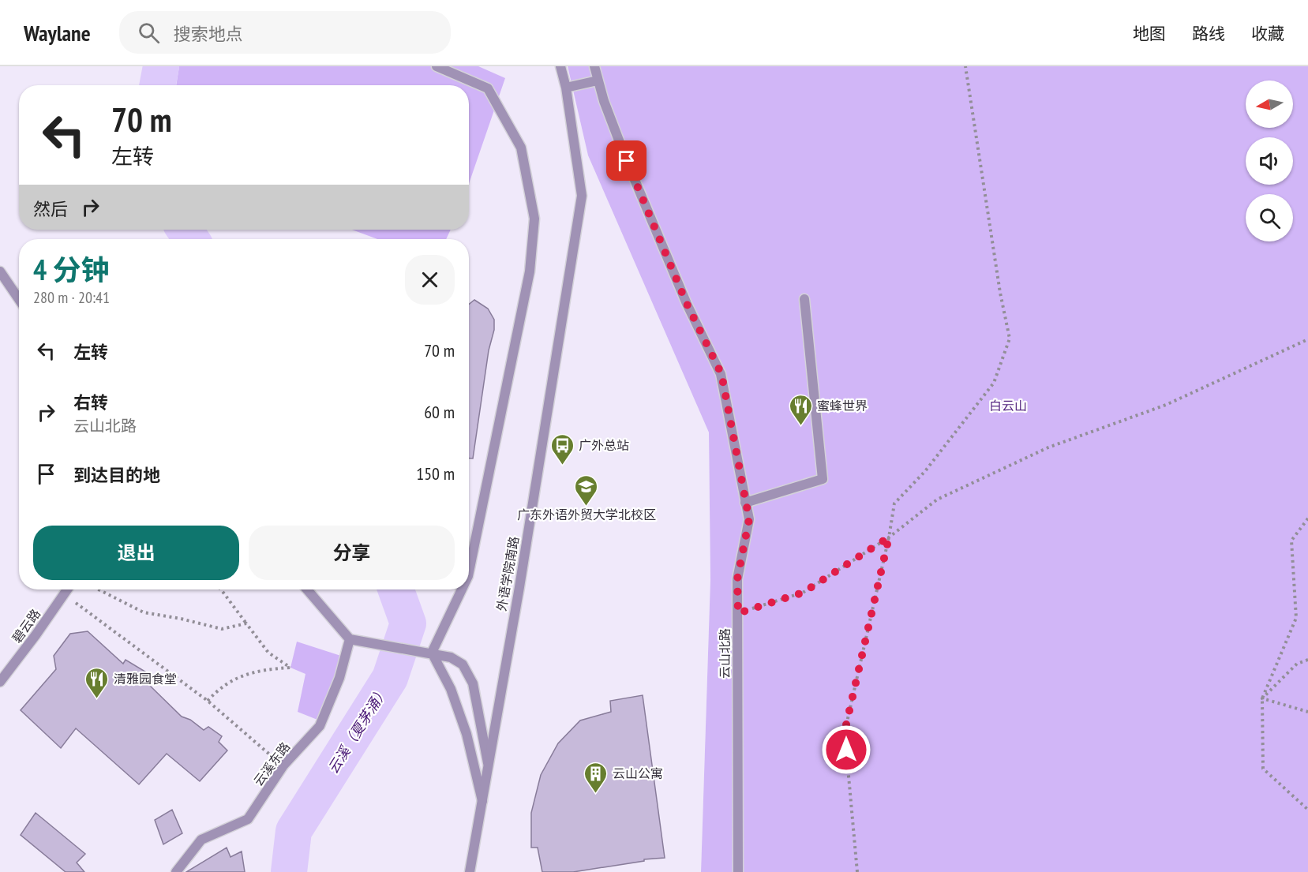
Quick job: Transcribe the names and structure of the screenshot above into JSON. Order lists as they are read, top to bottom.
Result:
{
  "streets": {
    "street": [
      "外语学院南路",
      "碧云路",
      "云山北路",
      "云溪东路"
    ]
  },
  "water": ["云溪（夏茅涌）"],
  "parks": ["白云山"],
  "places": {
    "restaurant": ["蜜蜂世界", "清雅园食堂"],
    "bus stop": ["广外总站"],
    "school or university": ["广东外语外贸大学北校区"],
    "building": ["云山公寓"]
  },
  "north": "left",
  "page": {
    "header": "Waylane",
    "search": "搜索地点",
    "nav": ["地图", "路线", "收藏"],
    "turn": ["70 m", "左转"],
    "then": "然后",
    "heading": ["4 分钟", "280 m · 20:41"],
    "list": [
      {
        "name": "左转",
        "value": "70 m"
      },
      {
        "name": "右转",
        "note": "云山北路",
        "value": "60 m"
      },
      {
        "name": "到达目的地",
        "value": "150 m"
      }
    ],
    "buttons": ["退出", "分享"]
  }
}
